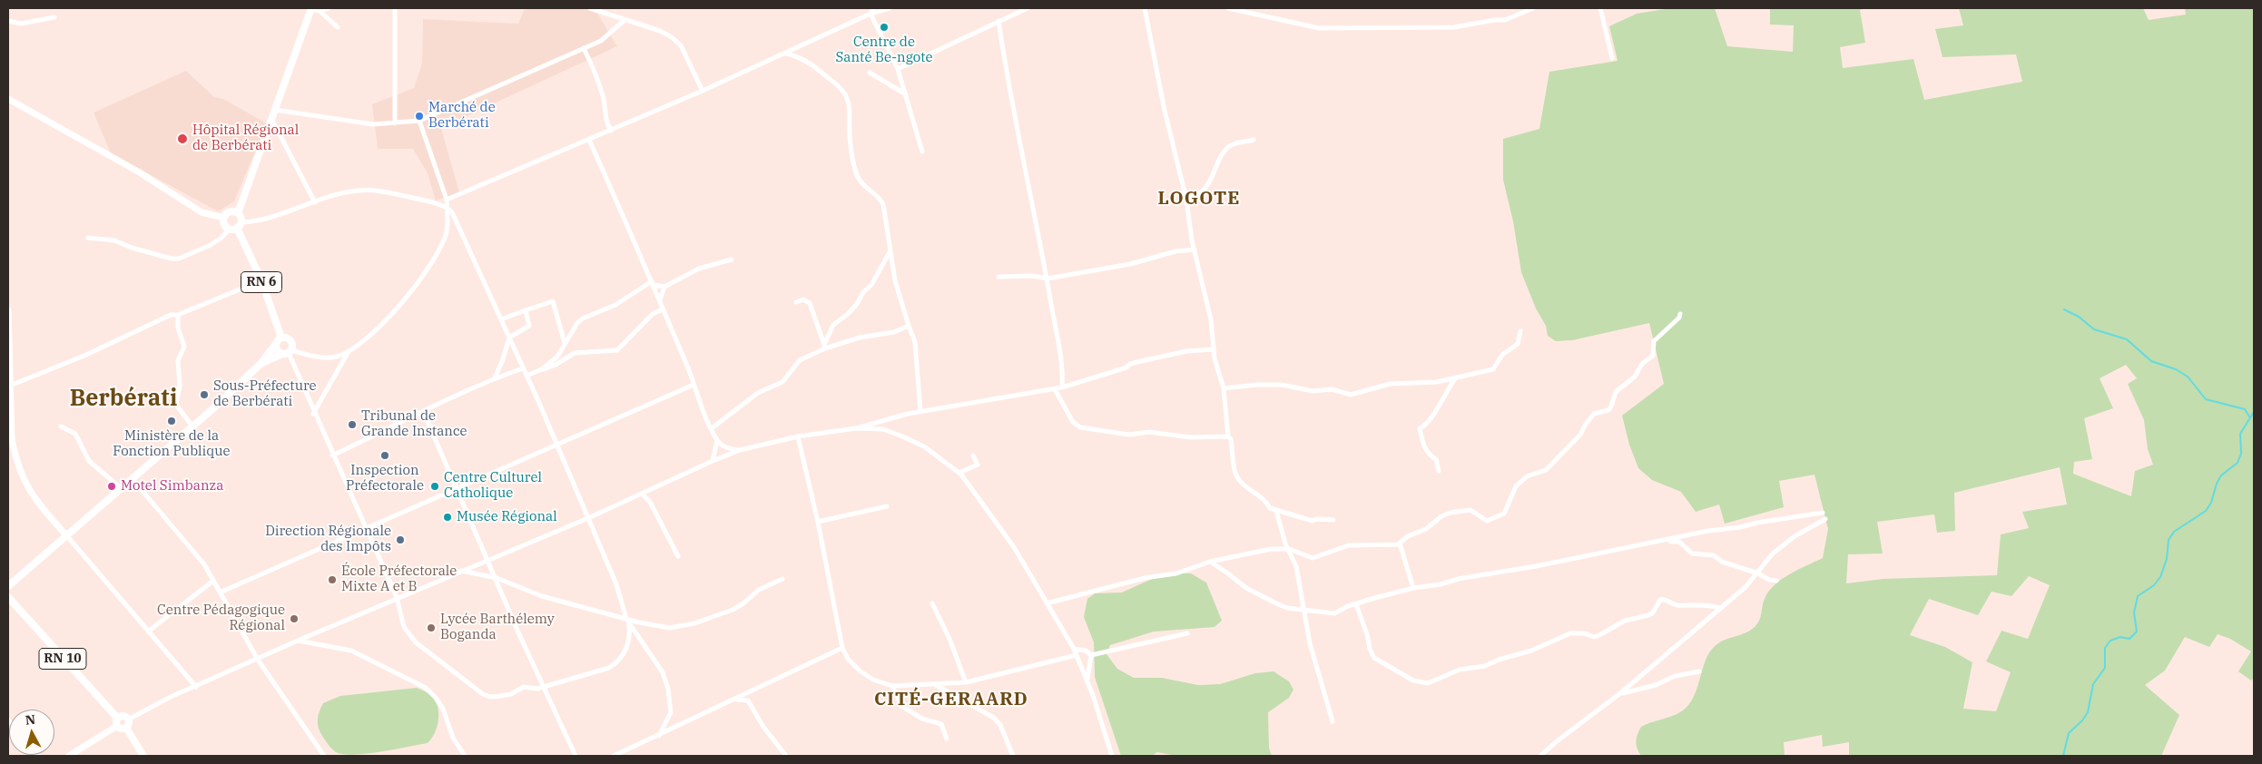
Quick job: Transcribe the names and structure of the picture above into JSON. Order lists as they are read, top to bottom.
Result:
{
  "streets": {
    "main road": ["RN 6", "RN 10"]
  },
  "districts": ["LOGOTE", "Berbérati", "CITÉ-GERAARD"],
  "places": [
    "Centre de Santé Be-ngote",
    "Marché de Berbérati",
    "Hôpital Régional de Berbérati",
    "Sous-Préfecture de Berbérati",
    "Ministère de la Fonction Publique",
    "Tribunal de Grande Instance",
    "Inspection Préfectorale",
    "Motel Simbanza",
    "Centre Culturel Catholique",
    "Musée Régional",
    "Direction Régionale des Impôts",
    "École Préfectorale Mixte A et B",
    "Centre Pédagogique Régional",
    "Lycée Barthélemy Boganda"
  ],
  "north": "top"
}
